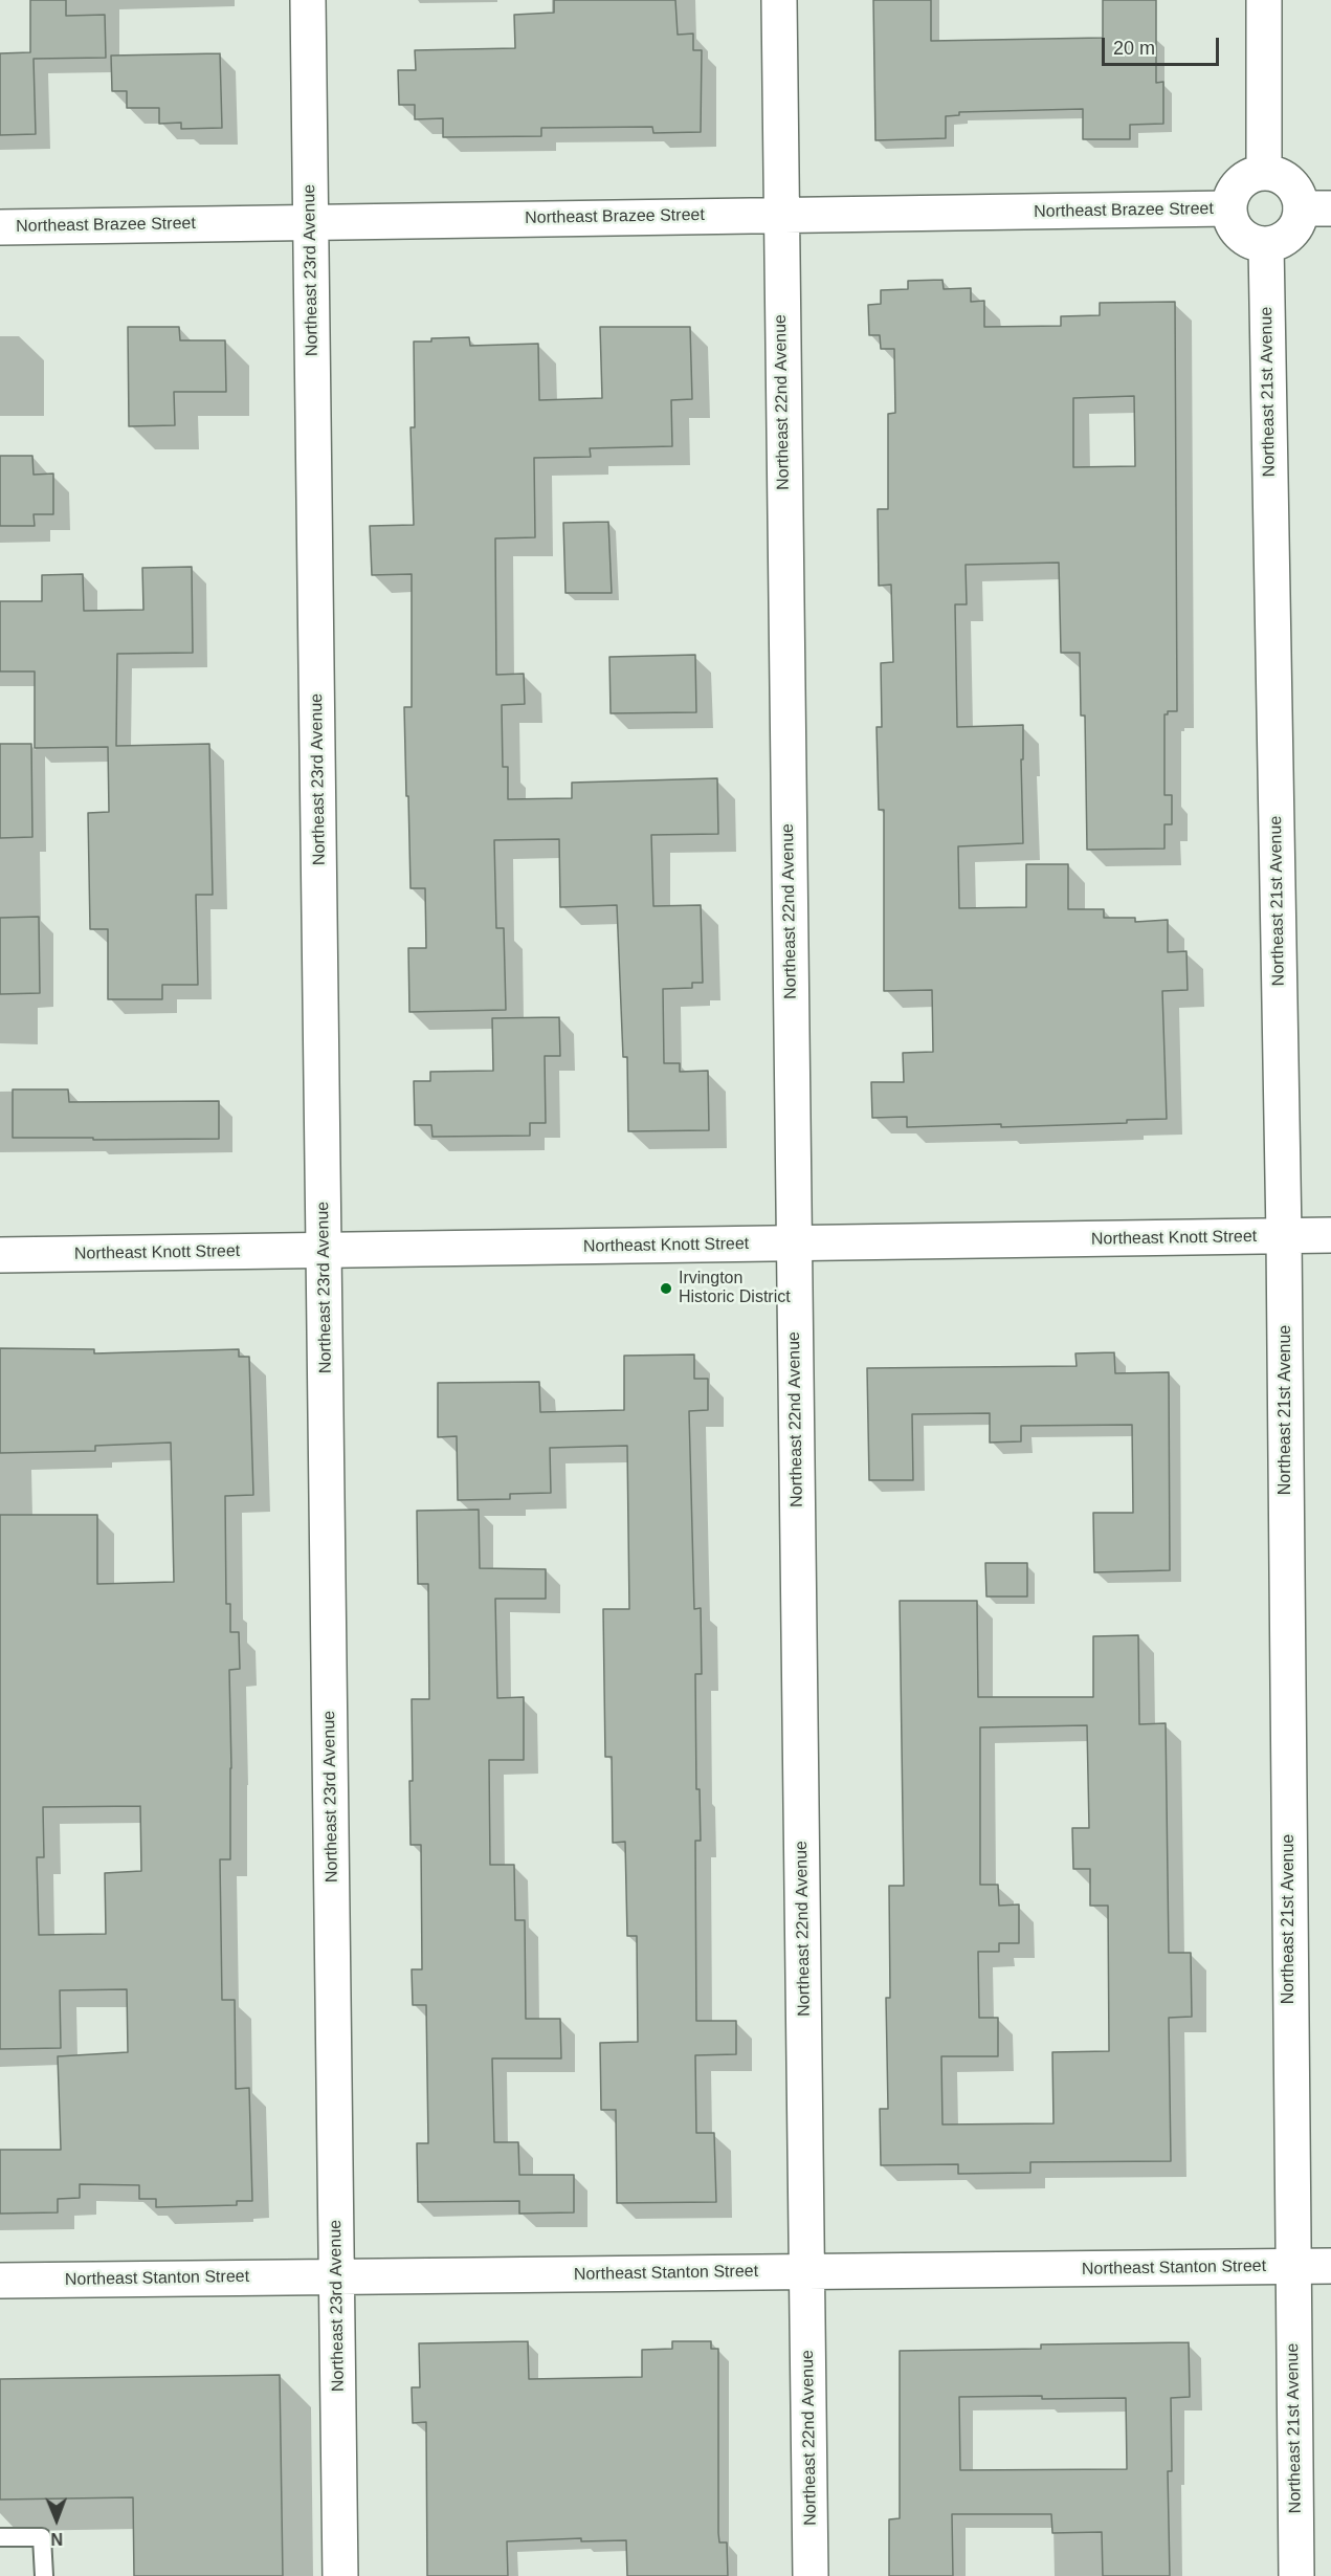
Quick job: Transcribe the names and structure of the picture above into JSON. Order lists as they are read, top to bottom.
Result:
{
  "streets": {
    "street": [
      "Northeast Brazee Street",
      "Northeast 23rd Avenue",
      "Northeast 21st Avenue",
      "Northeast 22nd Avenue",
      "Northeast Knott Street",
      "Northeast Stanton Street"
    ]
  },
  "crossings": [
    ["Northeast Brazee Street", "Northeast 23rd Avenue"],
    ["Northeast Brazee Street", "Northeast 21st Avenue"],
    ["Northeast Brazee Street", "Northeast 22nd Avenue"],
    ["Northeast 23rd Avenue", "Northeast Knott Street"],
    ["Northeast 23rd Avenue", "Northeast Stanton Street"],
    ["Northeast 21st Avenue", "Northeast Knott Street"],
    ["Northeast 21st Avenue", "Northeast Stanton Street"],
    ["Northeast 22nd Avenue", "Northeast Knott Street"],
    ["Northeast 22nd Avenue", "Northeast Stanton Street"]
  ],
  "places": ["Irvington Historic District"],
  "scale_bar": "20 m",
  "north": "bottom"
}
